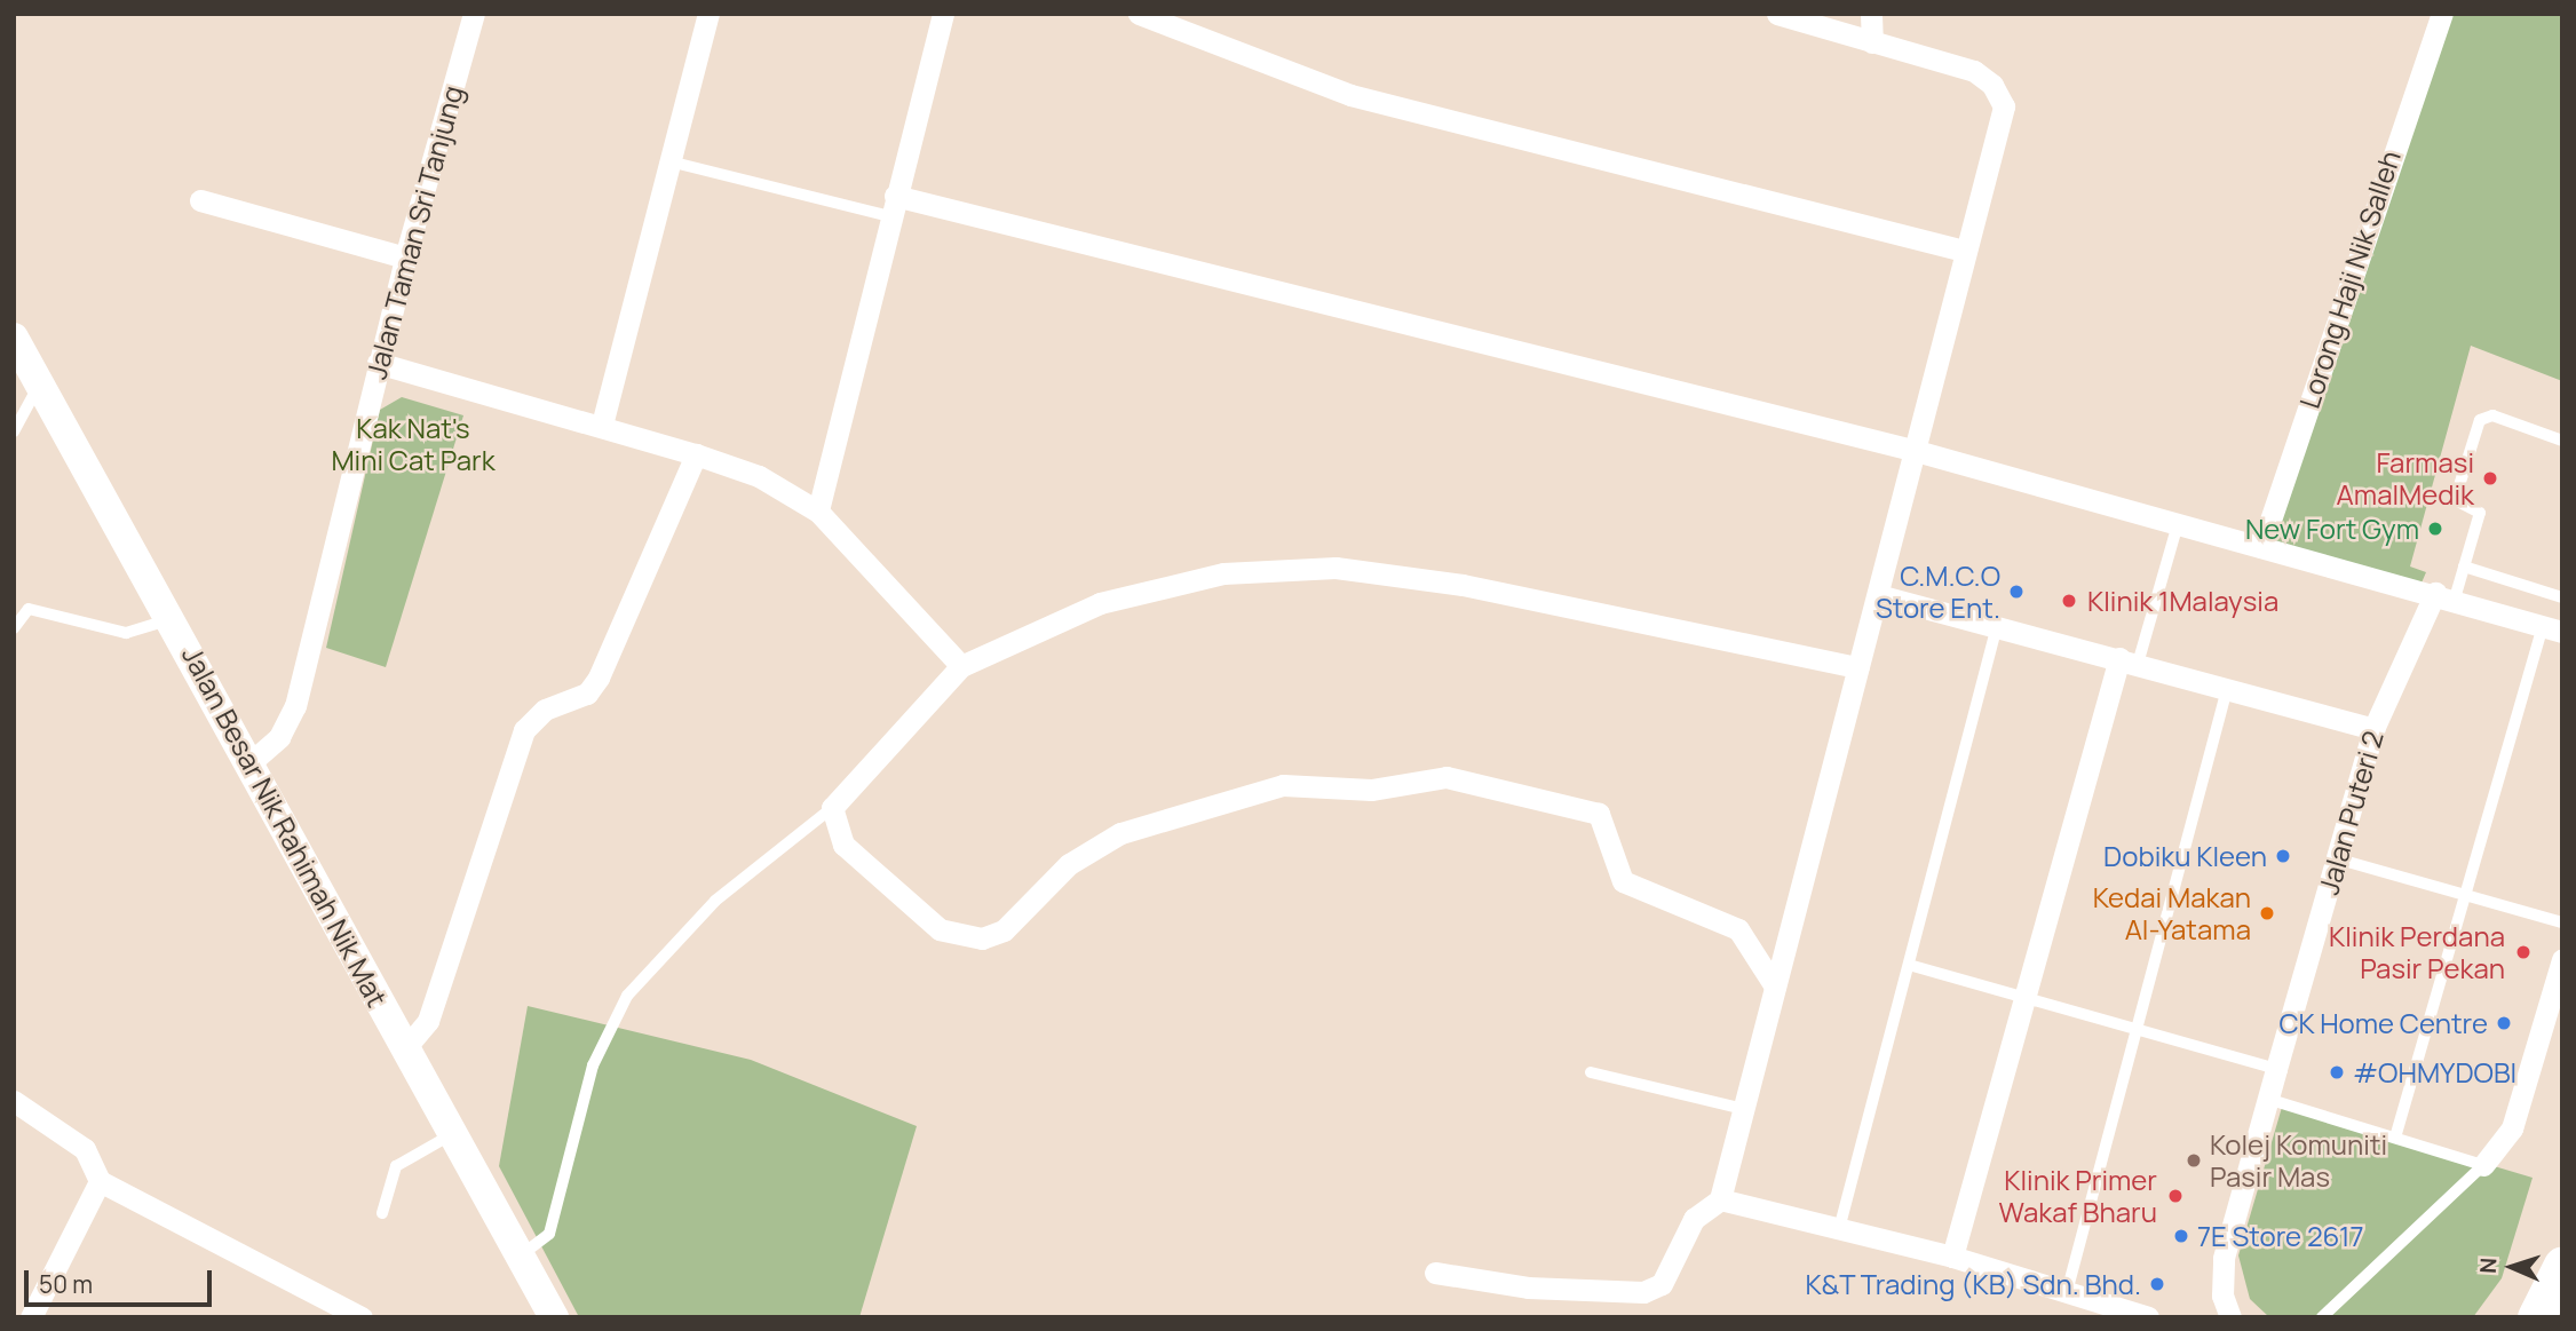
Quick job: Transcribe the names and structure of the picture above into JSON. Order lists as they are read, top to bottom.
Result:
{
  "streets": {
    "street": [
      "Jalan Taman Sri Tanjung",
      "Lorong Haji Nik Salleh",
      "Jalan Puteri 2",
      "Jalan Besar Nik Rahimah Nik Mat"
    ]
  },
  "crossings": [
    ["Jalan Taman Sri Tanjung", "Jalan Besar Nik Rahimah Nik Mat"]
  ],
  "parks": ["Kak Nat's Mini Cat Park"],
  "places": [
    "Farmasi AmalMedik",
    "New Fort Gym",
    "C.M.C.O Store Ent.",
    "Klinik 1Malaysia",
    "Dobiku Kleen",
    "Kedai Makan Al-Yatama",
    "Klinik Perdana Pasir Pekan",
    "CK Home Centre",
    "#OHMYDOBI",
    "Kolej Komuniti Pasir Mas",
    "Klinik Primer Wakaf Bharu",
    "7E Store 2617",
    "K&T Trading (KB) Sdn. Bhd."
  ],
  "scale_bar": "50 m",
  "north": "left"
}
